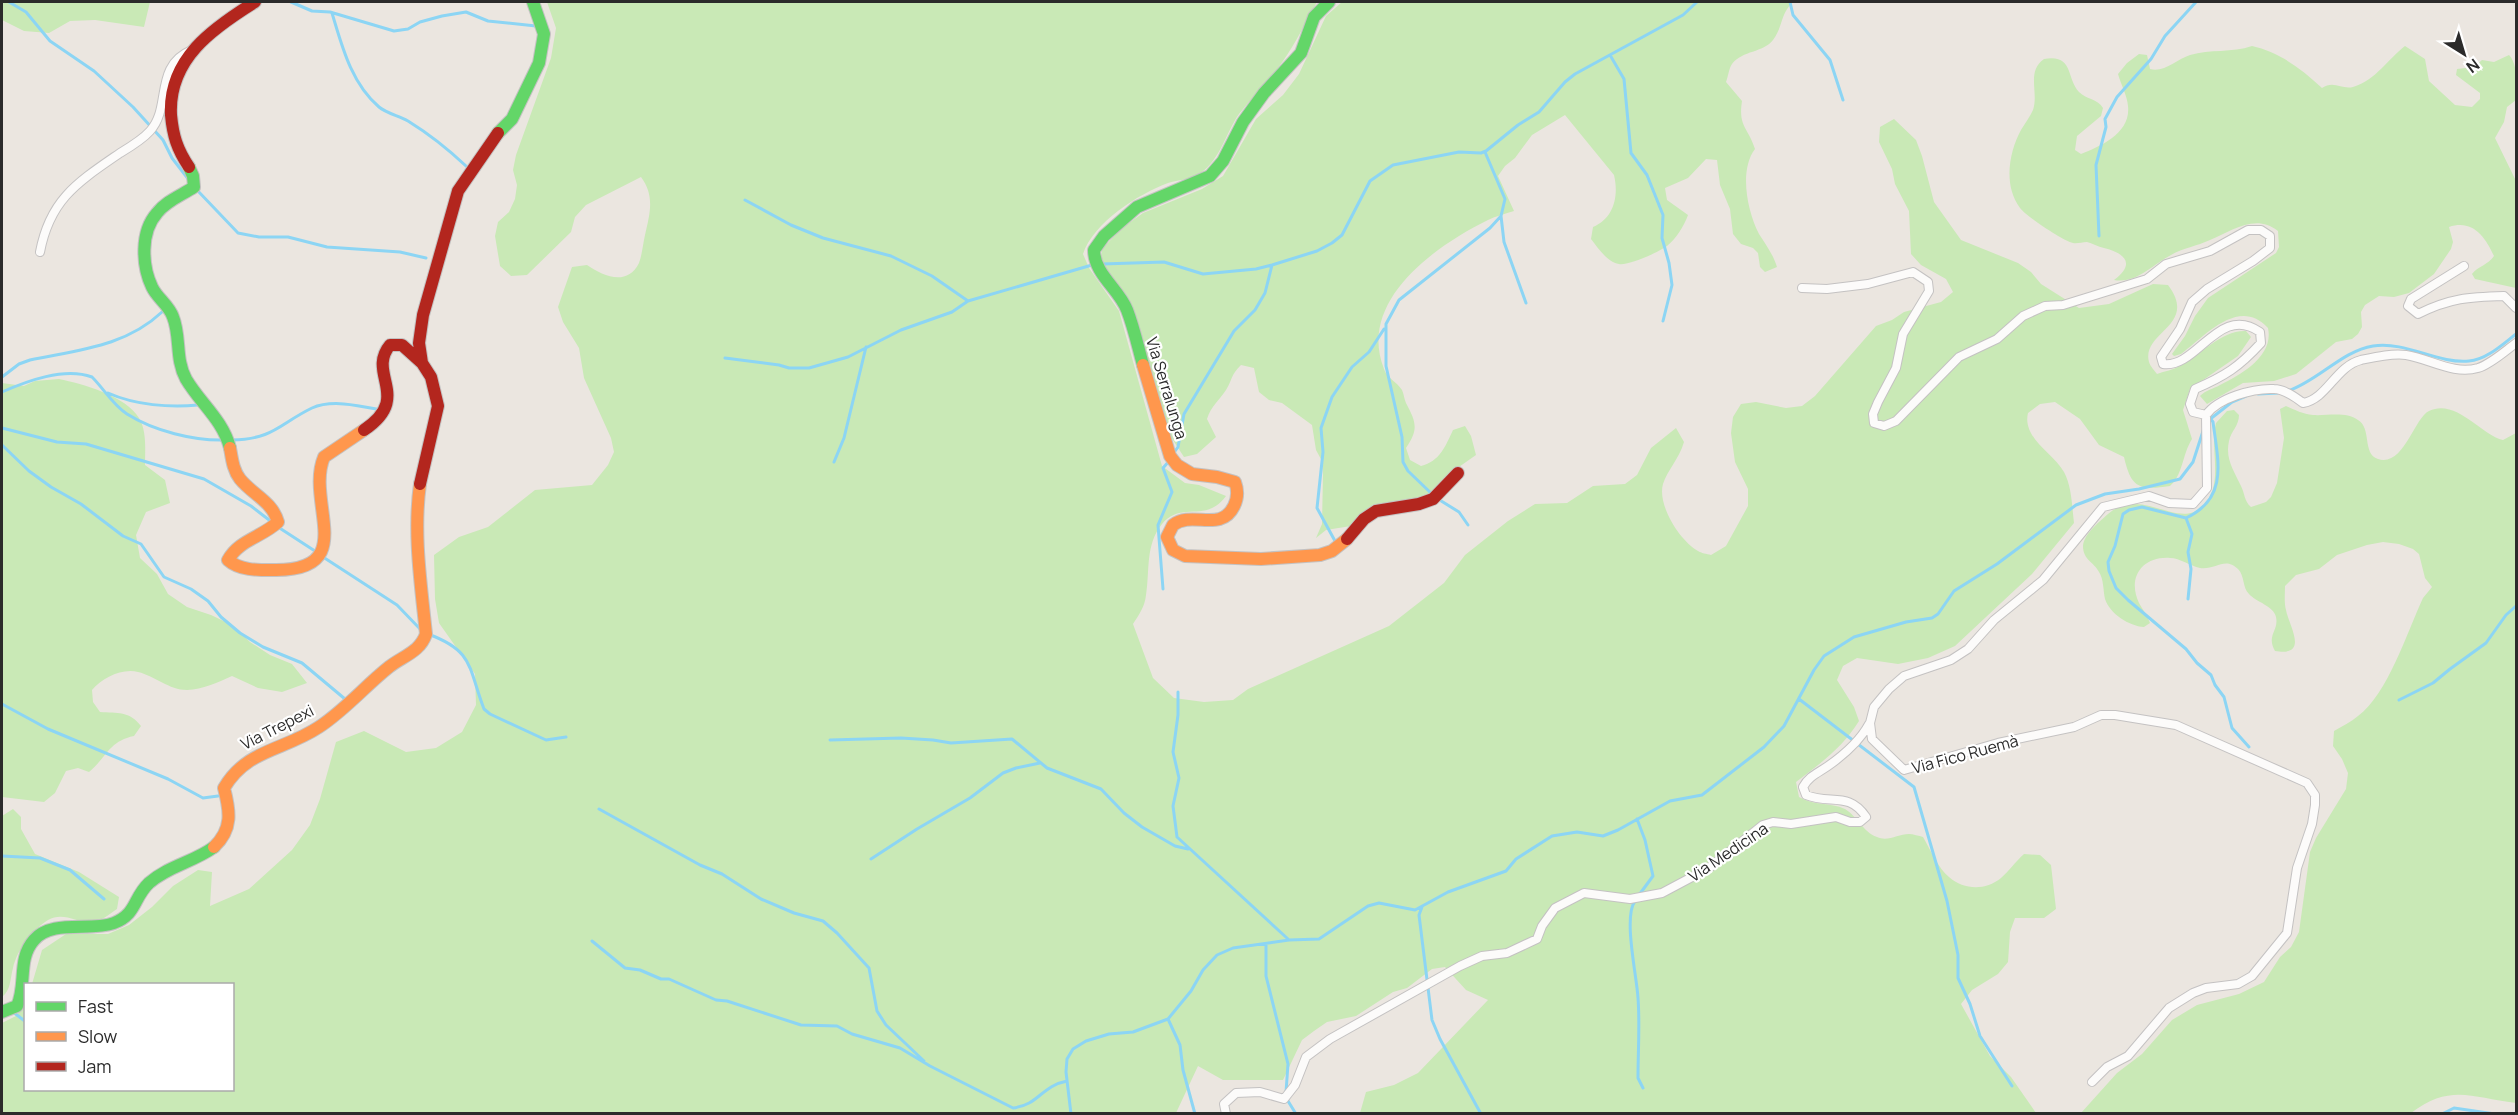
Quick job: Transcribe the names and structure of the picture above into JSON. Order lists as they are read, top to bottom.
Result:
{
  "streets": {
    "street": [
      "Via Serralunga",
      "Via Trepexi",
      "Via Fico Ruemà",
      "Via Medicina"
    ]
  },
  "crossings": [
    ["Via Fico Ruemà", "Via Medicina"]
  ],
  "legend": ["Fast", "Slow", "Jam"],
  "north": "bottom right"
}
